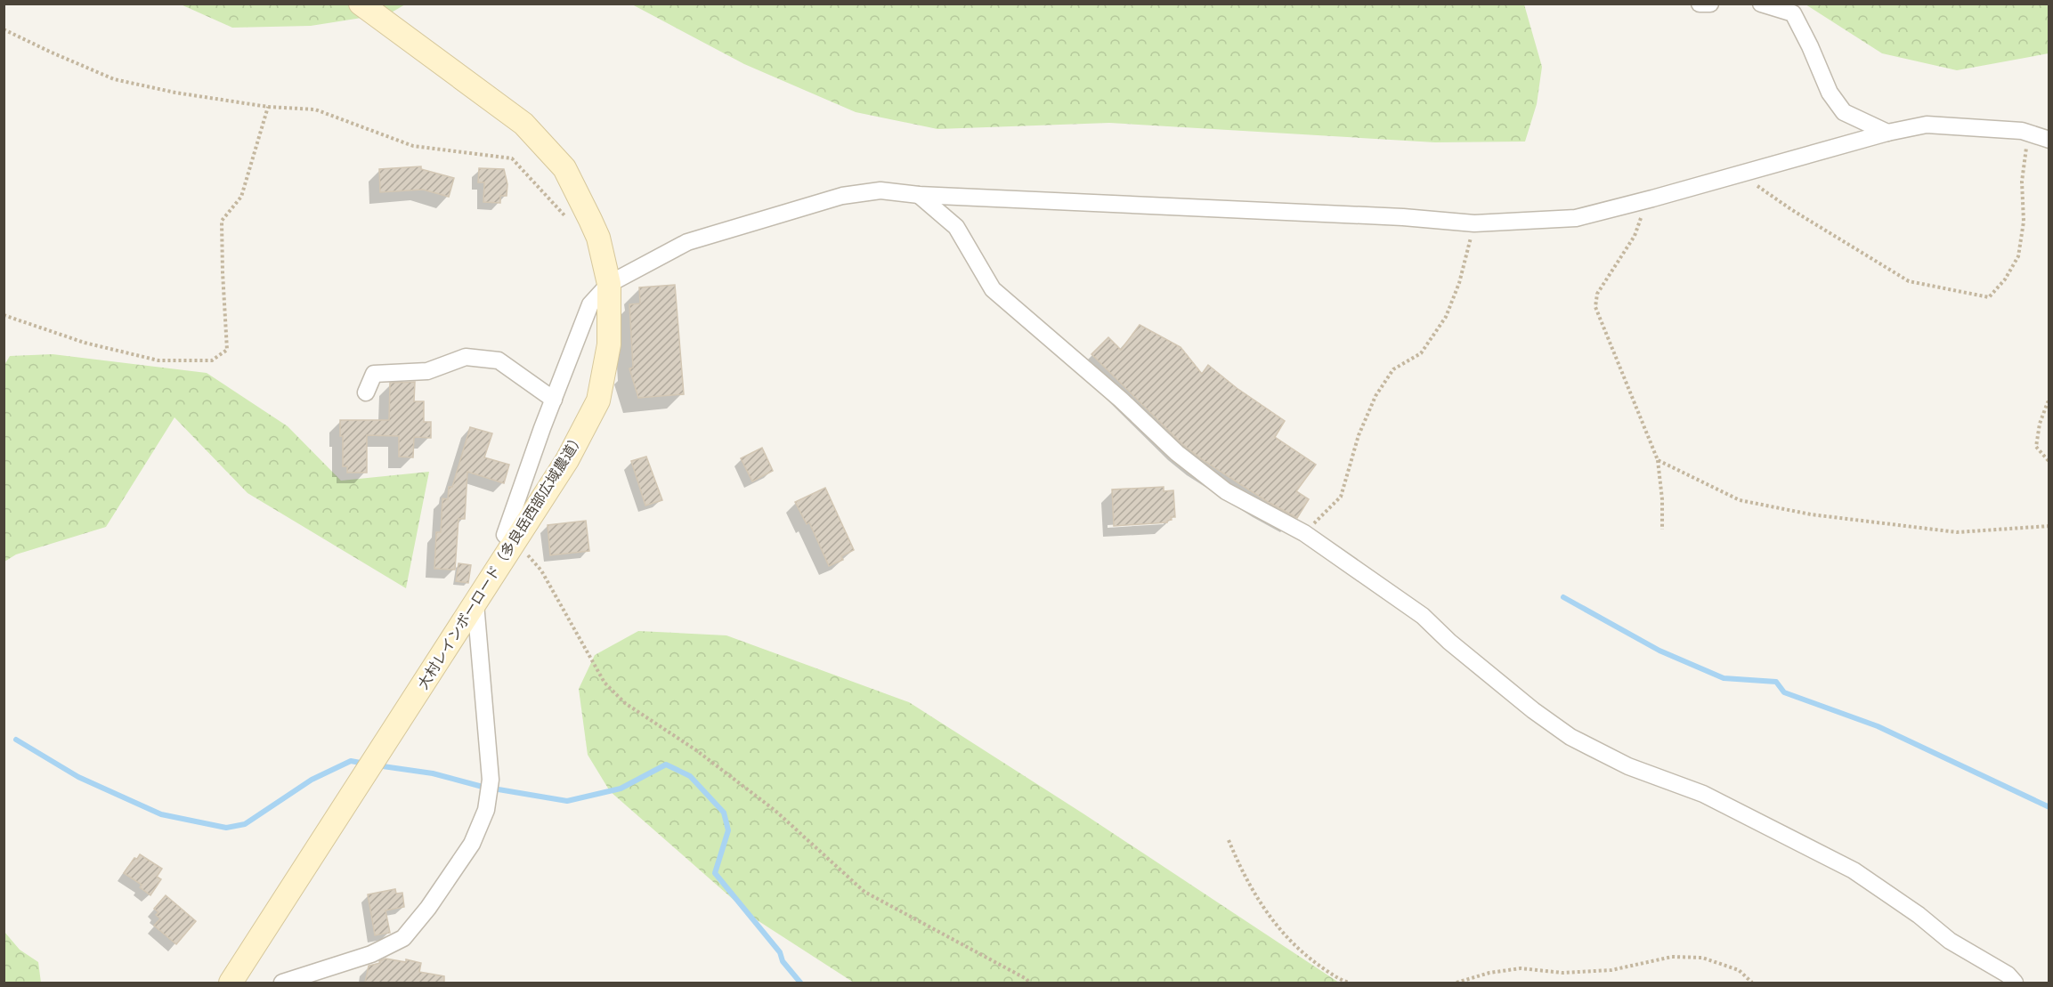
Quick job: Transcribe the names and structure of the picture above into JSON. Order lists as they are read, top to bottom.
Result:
{
  "streets": {
    "street": ["大村レインボーロード（多良岳西部広域農道）"]
  }
}
